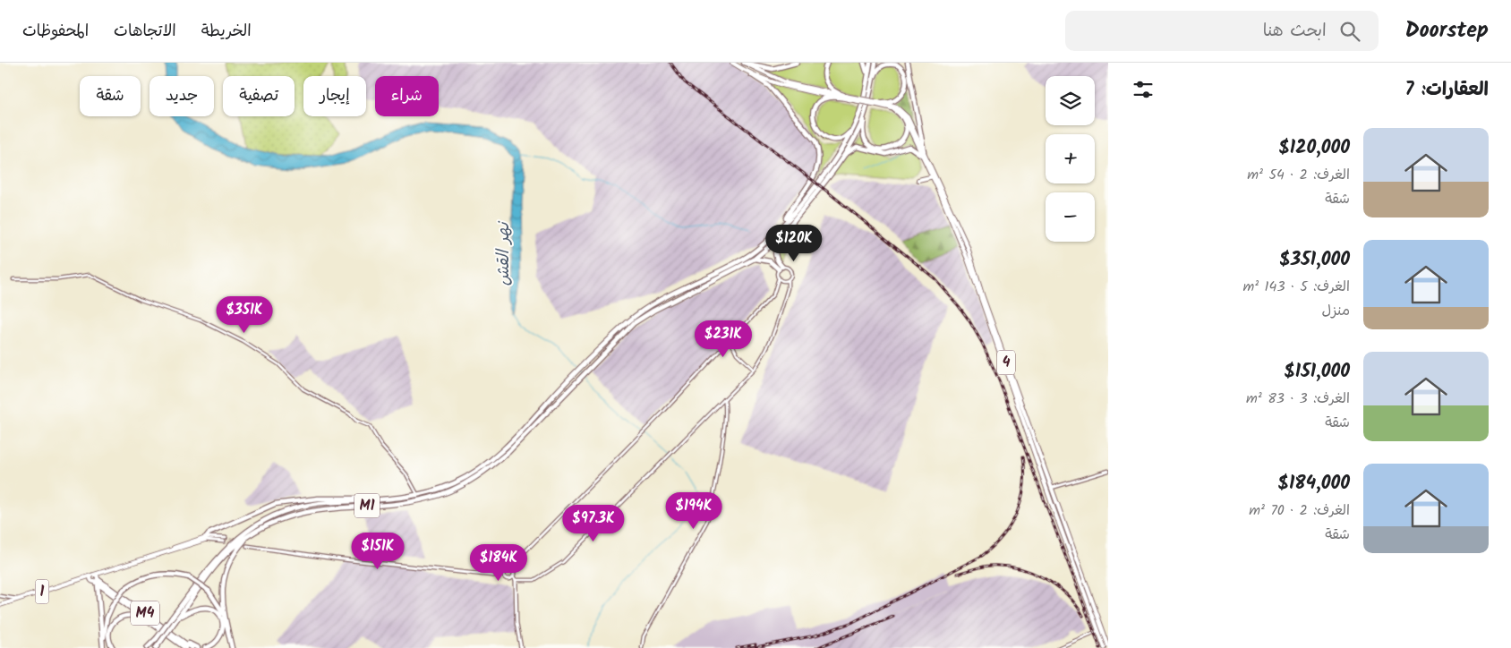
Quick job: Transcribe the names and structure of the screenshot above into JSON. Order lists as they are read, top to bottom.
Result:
{
  "streets": {
    "highway": ["M1", "M4"],
    "main road": ["4", "1"]
  },
  "crossings": [
    ["1", "M4"]
  ],
  "water": ["نهر القش"],
  "page": {
    "header": "Doorstep",
    "search": "ابحث هنا",
    "nav": ["الخريطة", "الاتجاهات", "المحفوظات"],
    "heading": "العقارات: 7",
    "map_buttons": ["+", "−"],
    "chip": [
      "شراء",
      "إيجار",
      "تصفية",
      "جديد",
      "شقة"
    ],
    "list": [
      {
        "name": "$120,000",
        "note": "الغرف: 2 · 54 m² · شقة"
      },
      {
        "name": "$351,000",
        "note": "الغرف: 5 · 143 m² · منزل"
      },
      {
        "name": "$151,000",
        "note": "الغرف: 3 · 83 m² · شقة"
      },
      {
        "name": "$184,000",
        "note": "الغرف: 2 · 70 m² · شقة"
      }
    ],
    "price": [
      "$120K",
      "$351K",
      "$231K",
      "$194K",
      "$97.3K",
      "$151K",
      "$184K"
    ]
  }
}
